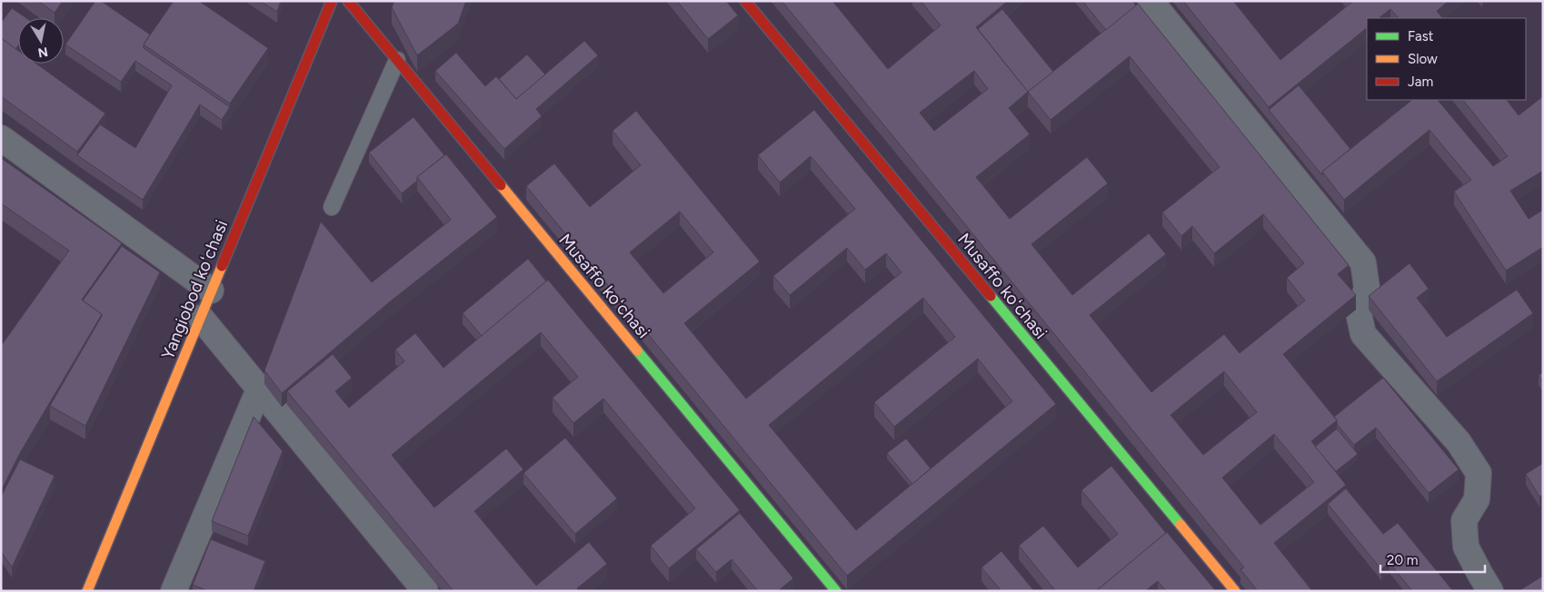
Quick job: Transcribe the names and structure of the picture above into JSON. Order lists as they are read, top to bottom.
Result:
{
  "streets": {
    "street": ["Musaffo koʻchasi", "Yangiobod koʻchasi"]
  },
  "legend": ["Fast", "Slow", "Jam"],
  "scale_bar": "20 m",
  "north": "bottom"
}
